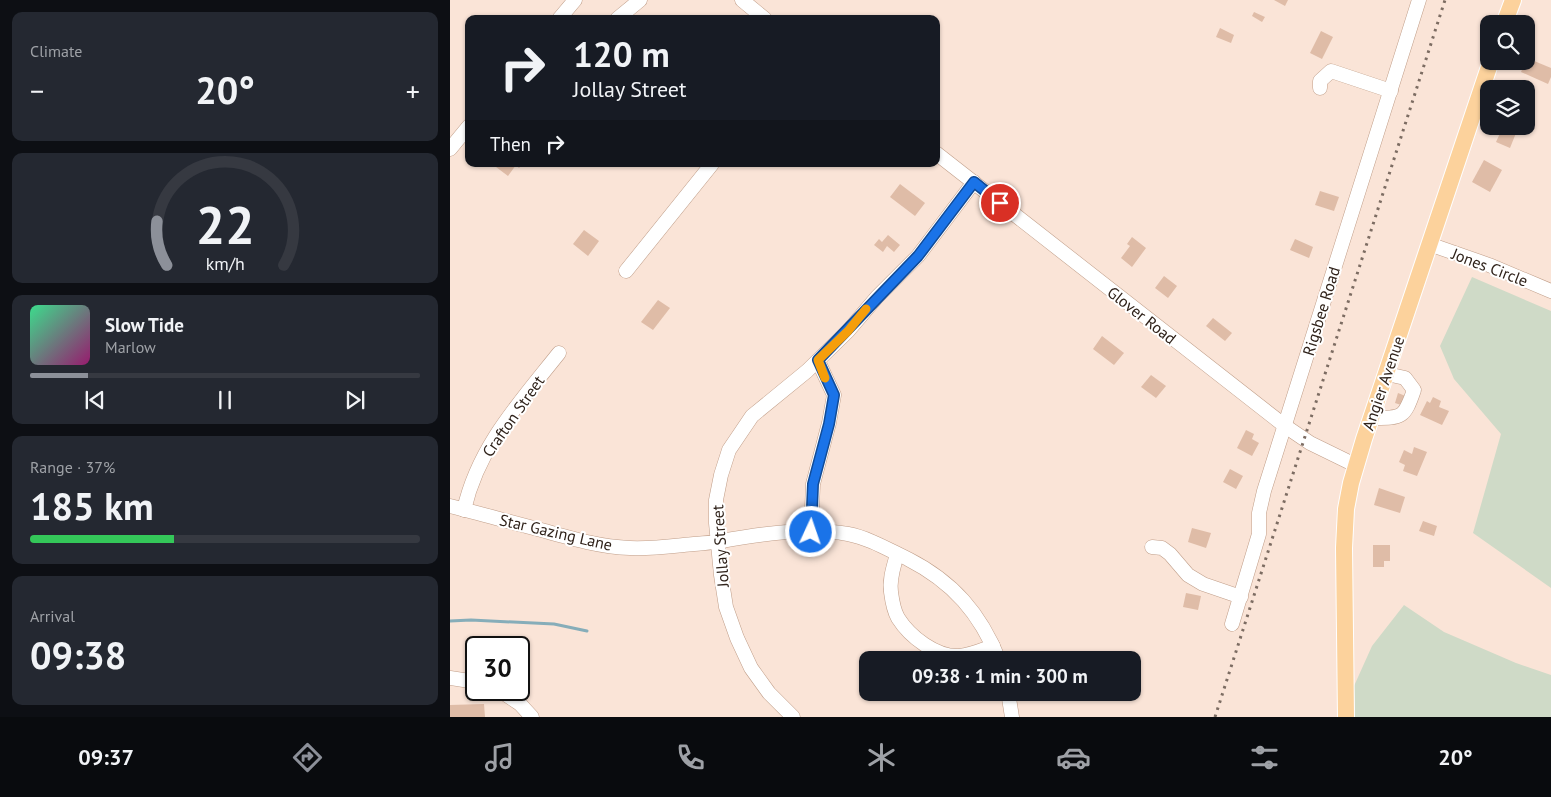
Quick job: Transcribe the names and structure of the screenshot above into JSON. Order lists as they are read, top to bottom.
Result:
{
  "streets": {
    "main road": ["Angier Avenue"],
    "street": [
      "Jones Circle",
      "Rigsbee Road",
      "Glover Road",
      "Crafton Street",
      "Star Gazing Lane",
      "Jollay Street"
    ]
  },
  "crossings": [
    ["Jones Circle", "Angier Avenue"],
    ["Rigsbee Road", "Glover Road"],
    ["Glover Road", "Angier Avenue"],
    ["Glover Road", "Jollay Street"],
    ["Crafton Street", "Star Gazing Lane"],
    ["Star Gazing Lane", "Jollay Street"]
  ],
  "page": {
    "tile": [
      "Climate",
      ["Range · 37%", "185 km"],
      ["Arrival", "09:38"]
    ],
    "turn": ["120 m", "Jollay Street"],
    "heat": ["−", "20°", "+"],
    "then": "Then",
    "song": ["Slow Tide", "Marlow"],
    "limit": "30",
    "trip": "09:38 · 1 min · 300 m",
    "tabs": ["09:37", "20°"],
    "gauge": ["22", "km/h"]
  }
}
